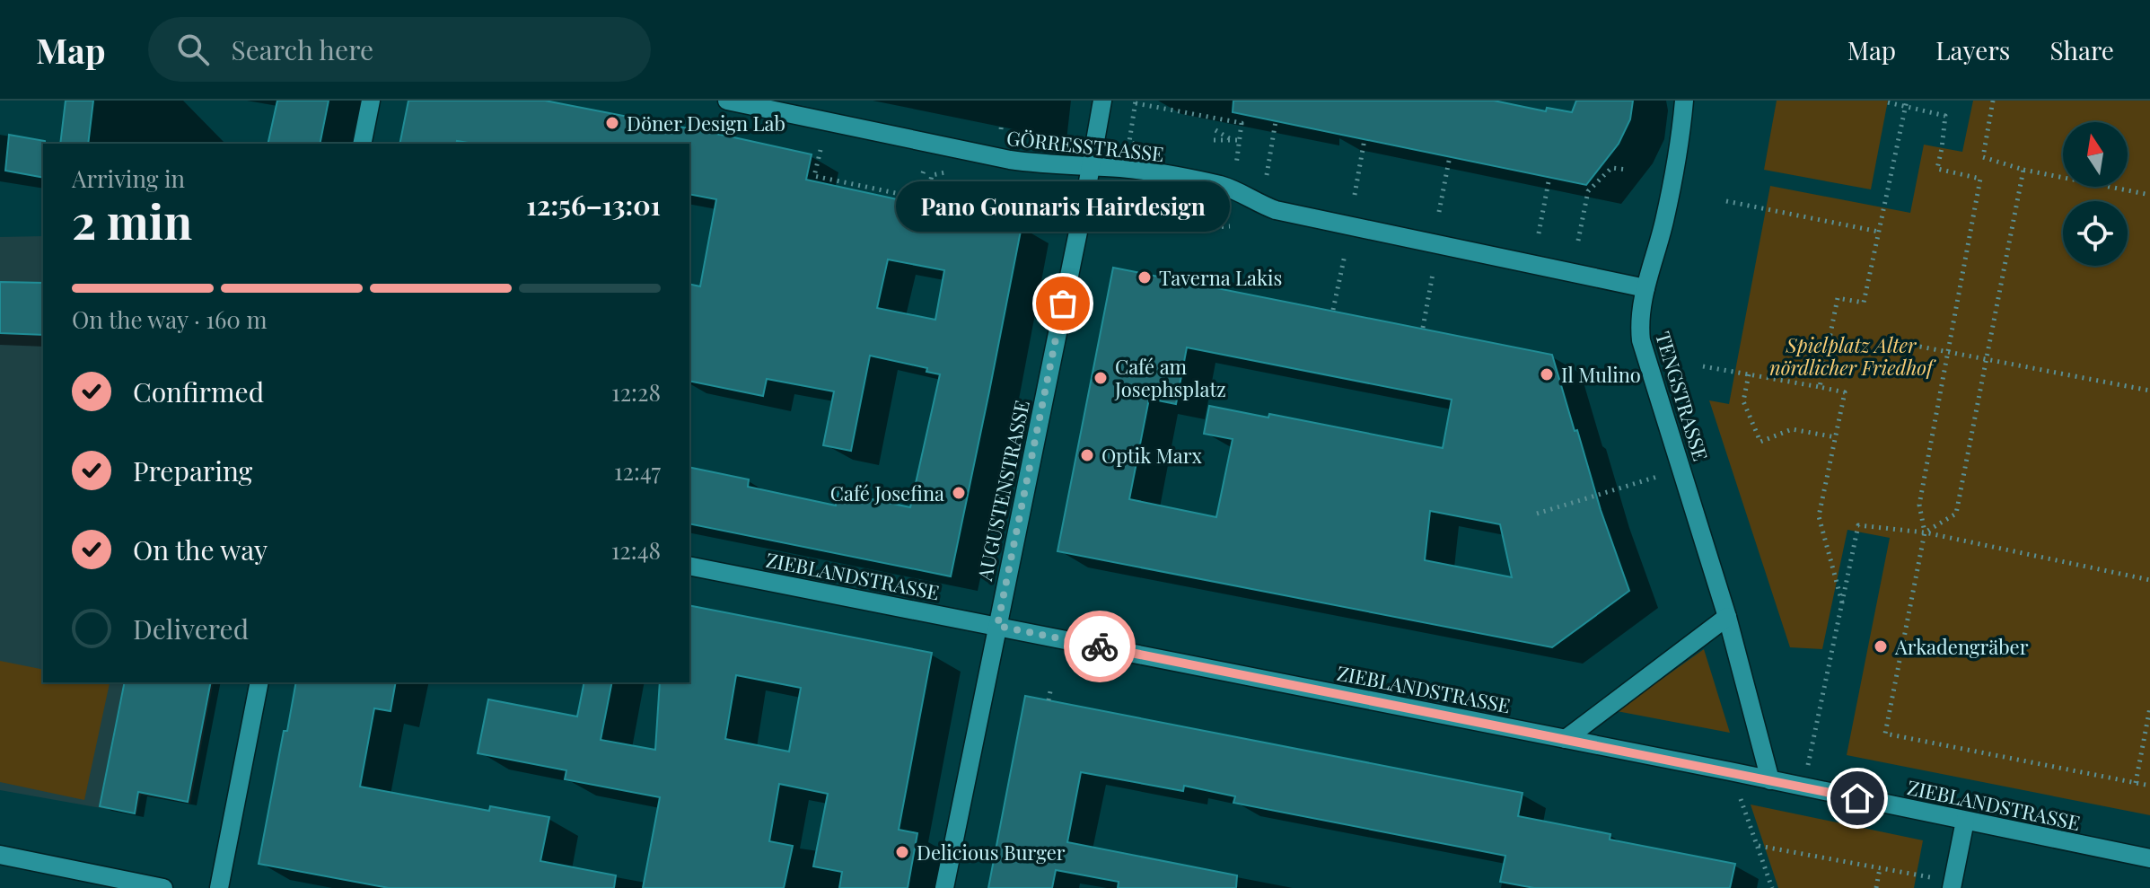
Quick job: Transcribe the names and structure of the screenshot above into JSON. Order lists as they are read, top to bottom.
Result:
{
  "streets": {
    "street": [
      "GÖRRESSTRASSE",
      "TENGSTRASSE",
      "AUGUSTENSTRASSE",
      "ZIEBLANDSTRASSE"
    ]
  },
  "crossings": [
    ["GÖRRESSTRASSE", "TENGSTRASSE"],
    ["GÖRRESSTRASSE", "AUGUSTENSTRASSE"],
    ["TENGSTRASSE", "ZIEBLANDSTRASSE"],
    ["AUGUSTENSTRASSE", "ZIEBLANDSTRASSE"]
  ],
  "parks": ["Spielplatz Alter nördlicher Friedhof"],
  "places": [
    "Döner Design Lab",
    "Taverna Lakis",
    "Pano Gounaris Hairdesign",
    "Il Mulino",
    "Café am Josephsplatz",
    "Optik Marx",
    "Café Josefina",
    "Arkadengräber",
    "Delicious Burger"
  ],
  "north": "top",
  "page": {
    "header": "Map",
    "search": "Search here",
    "nav": ["Map", "Layers", "Share"],
    "heading": ["2 min", "Arriving in", "12:56–13:01"],
    "bubble": "Pano Gounaris Hairdesign",
    "bar": "On the way · 160 m",
    "list": [
      ["Confirmed", "12:28"],
      ["Preparing", "12:47"],
      ["On the way", "12:48"],
      "Delivered"
    ]
  }
}
